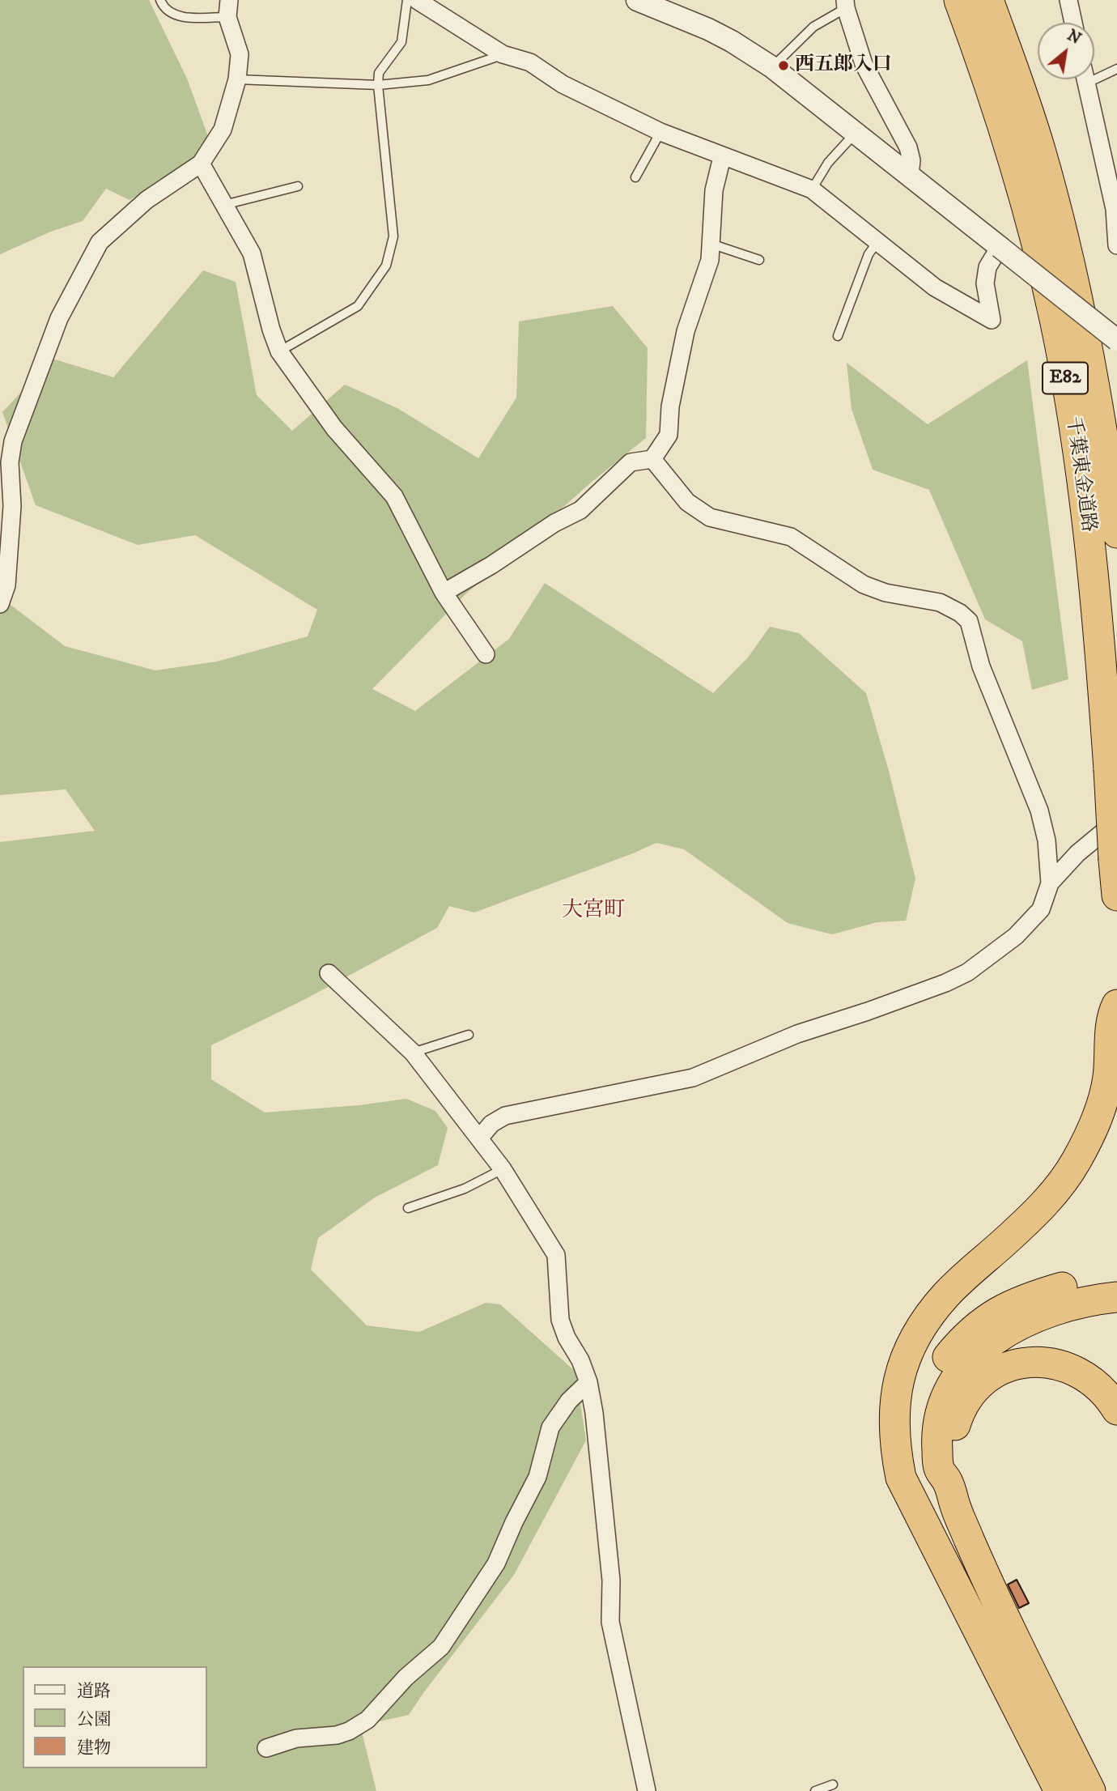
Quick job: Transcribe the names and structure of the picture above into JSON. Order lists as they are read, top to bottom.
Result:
{
  "streets": {
    "highway": ["E82", "千葉東金道路"]
  },
  "districts": ["大宮町"],
  "places": ["西五郎入口"],
  "legend": ["道路", "公園", "建物"],
  "north": "top right"
}
